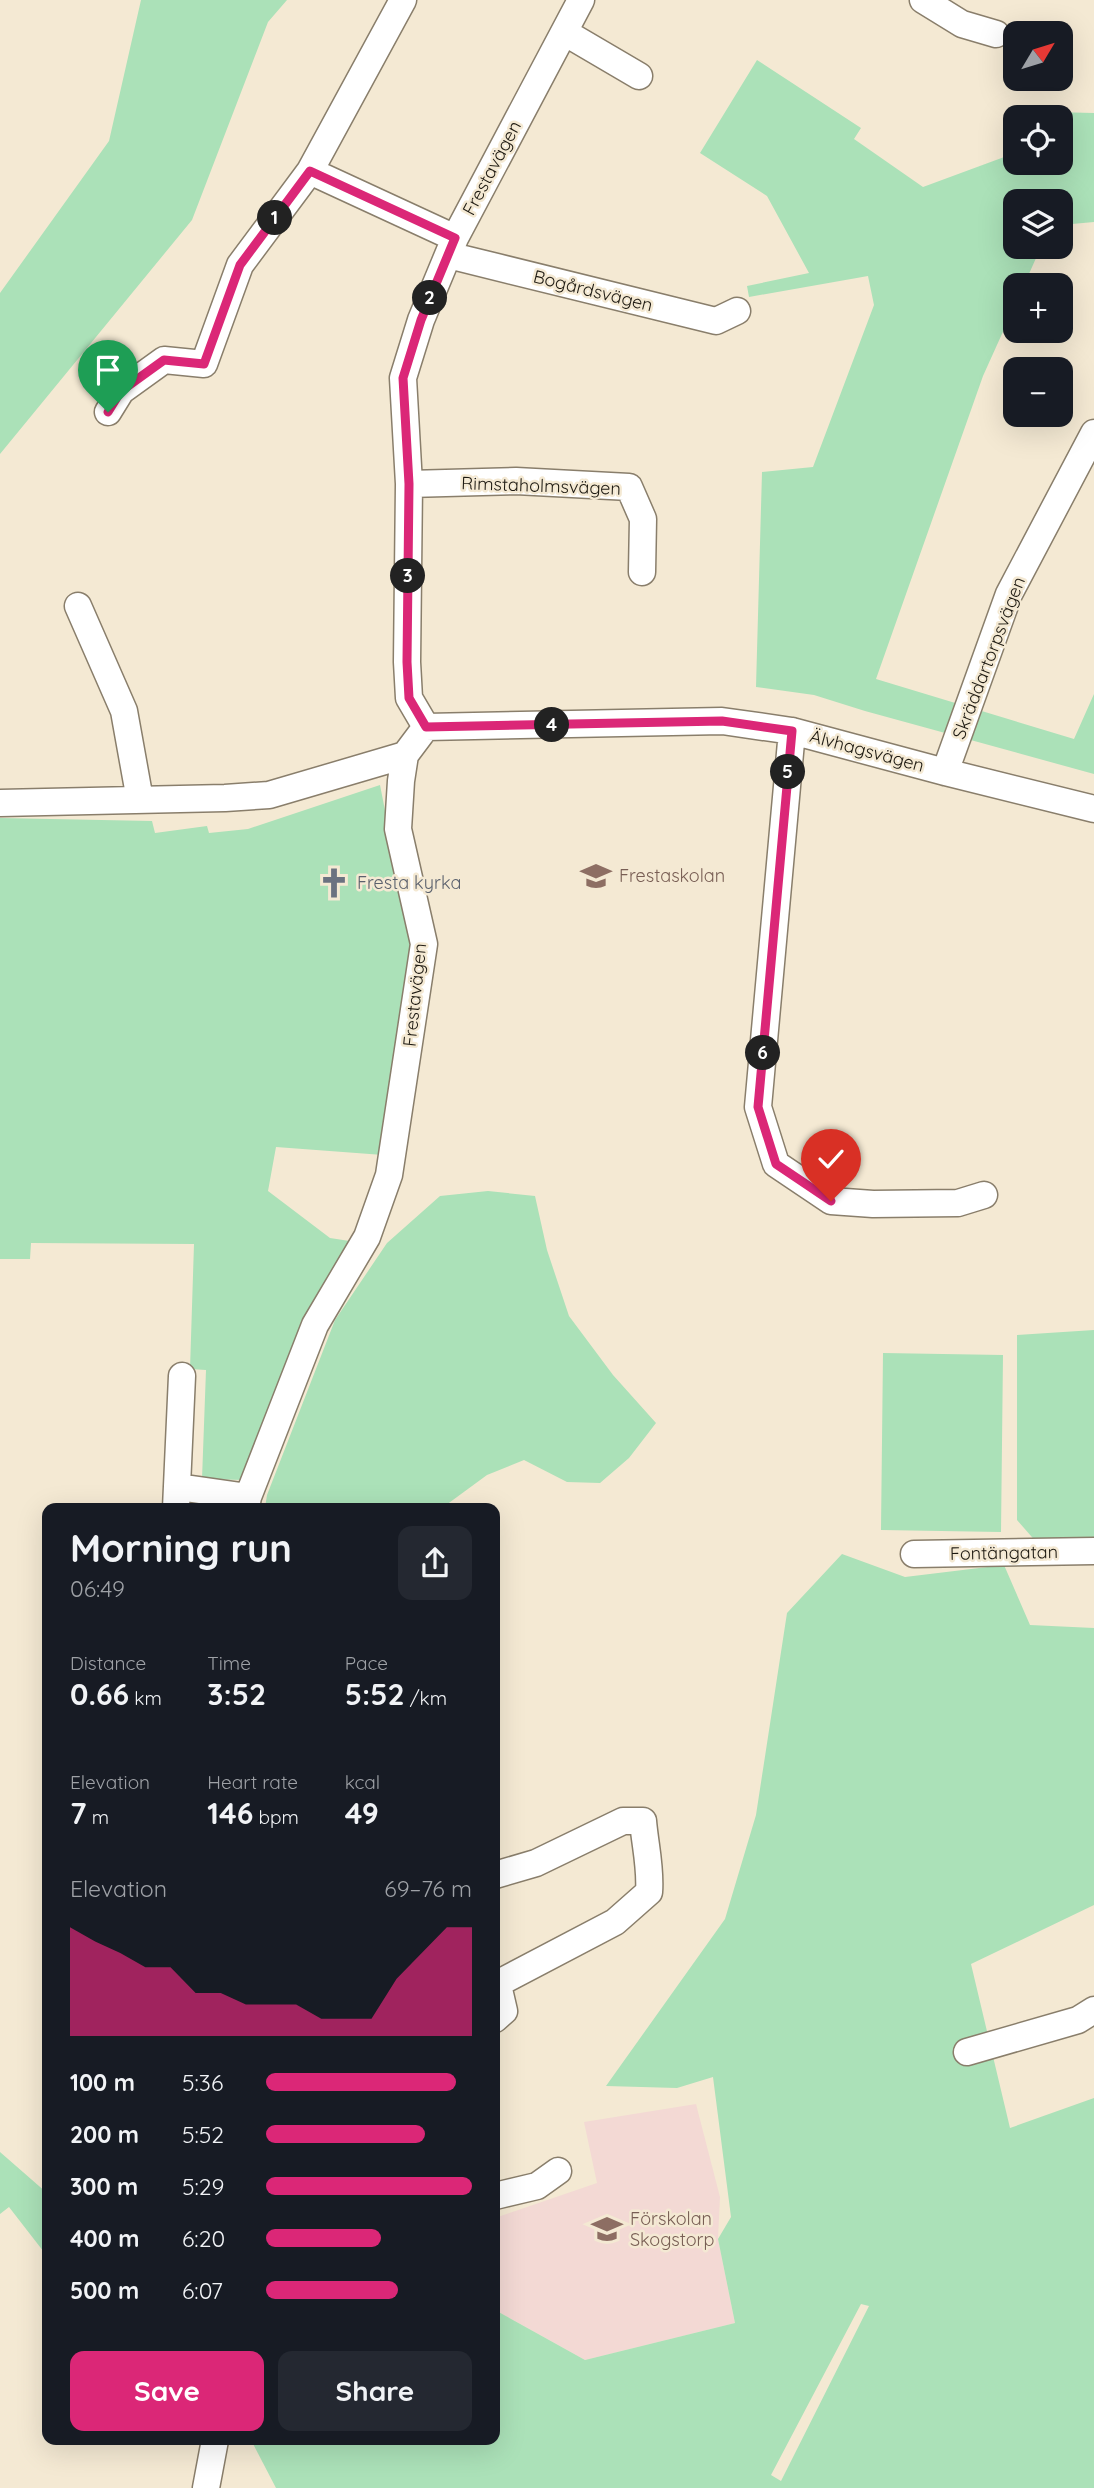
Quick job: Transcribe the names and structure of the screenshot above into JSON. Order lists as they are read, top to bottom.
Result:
{
  "streets": {
    "street": [
      "Frestavägen",
      "Bogårdsvägen",
      "Rimstaholmsvägen",
      "Skräddartorpsvägen",
      "Älvhagsvägen",
      "Fontängatan"
    ]
  },
  "crossings": [
    ["Frestavägen", "Bogårdsvägen"],
    ["Frestavägen", "Rimstaholmsvägen"],
    ["Frestavägen", "Älvhagsvägen"],
    ["Skräddartorpsvägen", "Älvhagsvägen"]
  ],
  "places": {
    "school or university": ["Frestaskolan", "Förskolan Skogstorp"],
    "church": ["Fresta kyrka"]
  },
  "north": "top right",
  "page": {
    "map_buttons": ["+", "−"],
    "pins": [
      "1",
      "2",
      "3",
      "4",
      "5",
      "6"
    ],
    "heading": ["Morning run", "06:49"],
    "stats": [
      ["Distance", "0.66 km"],
      ["Time", "3:52"],
      ["Pace", "5:52 /km"],
      ["Elevation", "7 m"],
      ["Heart rate", "146 bpm"],
      ["kcal", "49"]
    ],
    "chart": ["Elevation", "69–76 m"],
    "list": [
      {
        "name": "100 m",
        "note": "5:36"
      },
      {
        "name": "200 m",
        "note": "5:52"
      },
      {
        "name": "300 m",
        "note": "5:29"
      },
      {
        "name": "400 m",
        "note": "6:20"
      },
      {
        "name": "500 m",
        "note": "6:07"
      }
    ],
    "buttons": ["Save", "Share"]
  }
}
